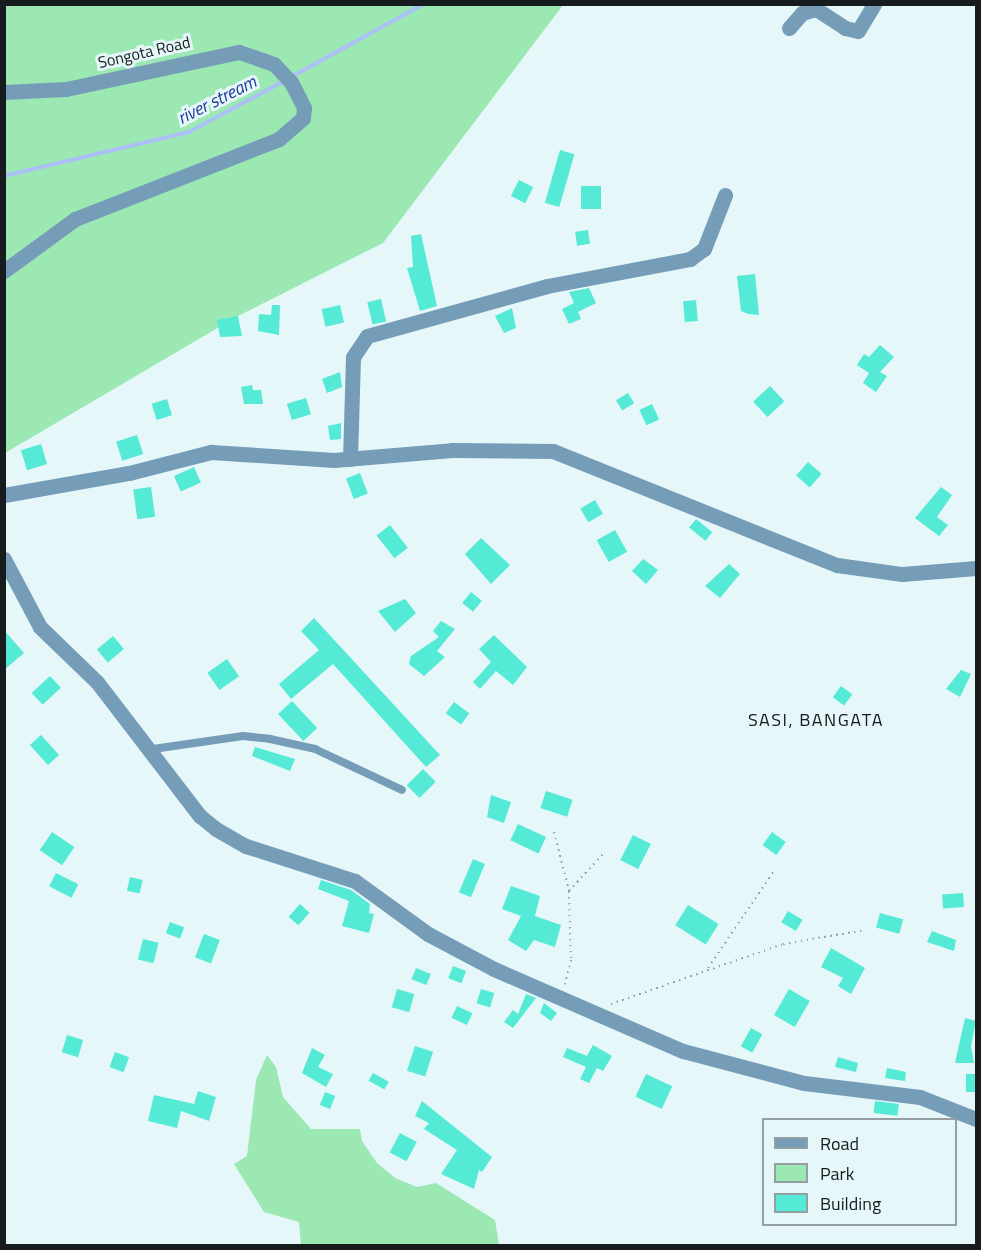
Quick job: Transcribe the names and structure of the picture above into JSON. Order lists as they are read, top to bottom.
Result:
{
  "streets": {
    "street": ["Songota Road"]
  },
  "districts": ["SASI, BANGATA"],
  "water": ["river stream"],
  "legend": ["Road", "Park", "Building"]
}
